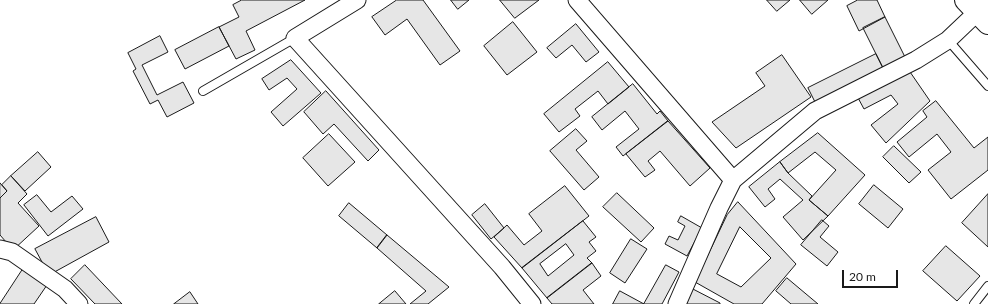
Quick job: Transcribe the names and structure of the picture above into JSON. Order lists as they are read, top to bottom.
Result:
{
  "scale_bar": "20 m"
}
